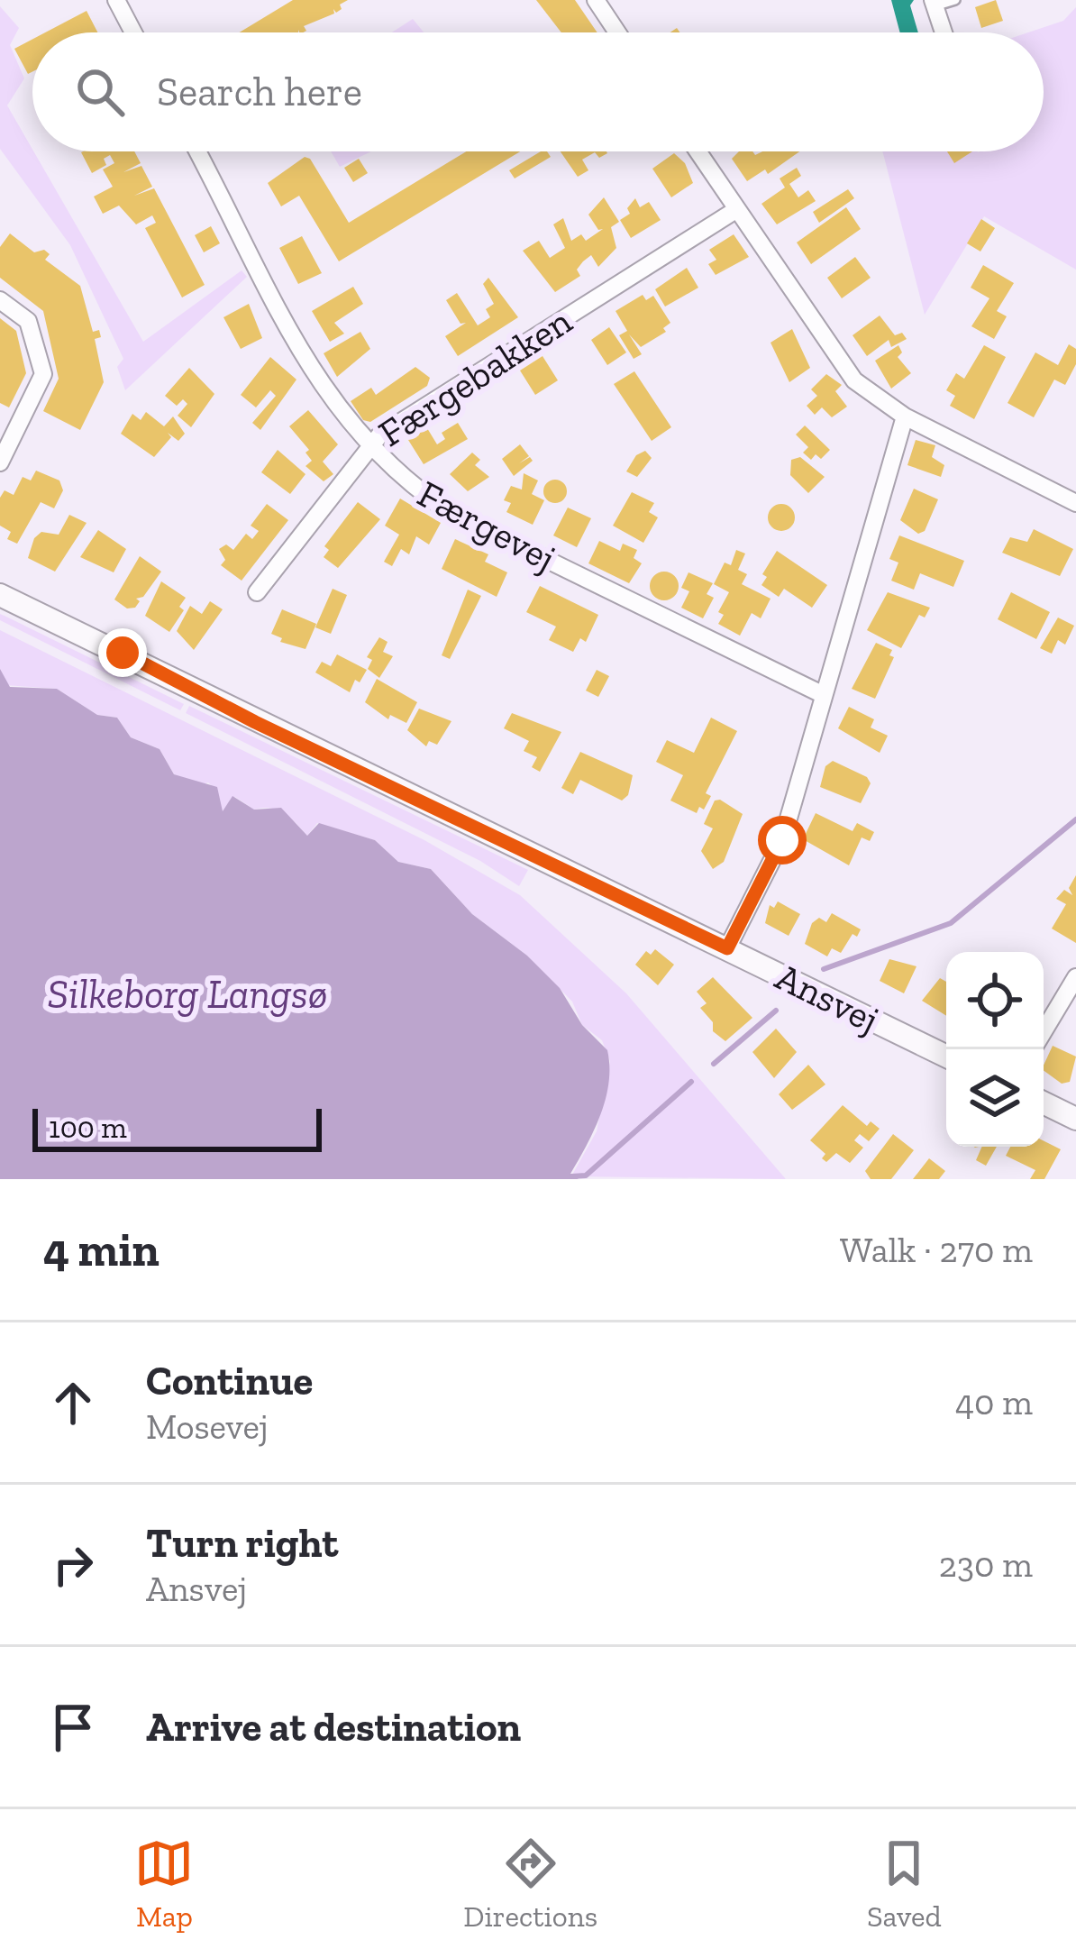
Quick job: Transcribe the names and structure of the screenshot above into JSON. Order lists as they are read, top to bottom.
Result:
{
  "streets": {
    "street": ["Færgebakken", "Færgevej", "Ansvej"]
  },
  "crossings": [
    ["Færgebakken", "Færgevej"]
  ],
  "water": ["Silkeborg Langsø"],
  "scale_bar": "100 m",
  "page": {
    "search": "Search here",
    "scale": "100 m",
    "heading": ["4 min", "Walk · 270 m"],
    "list": [
      ["Continue", "Mosevej", "40 m"],
      ["Turn right", "Ansvej", "230 m"],
      "Arrive at destination"
    ],
    "nav": ["Map", "Directions", "Saved"]
  }
}
